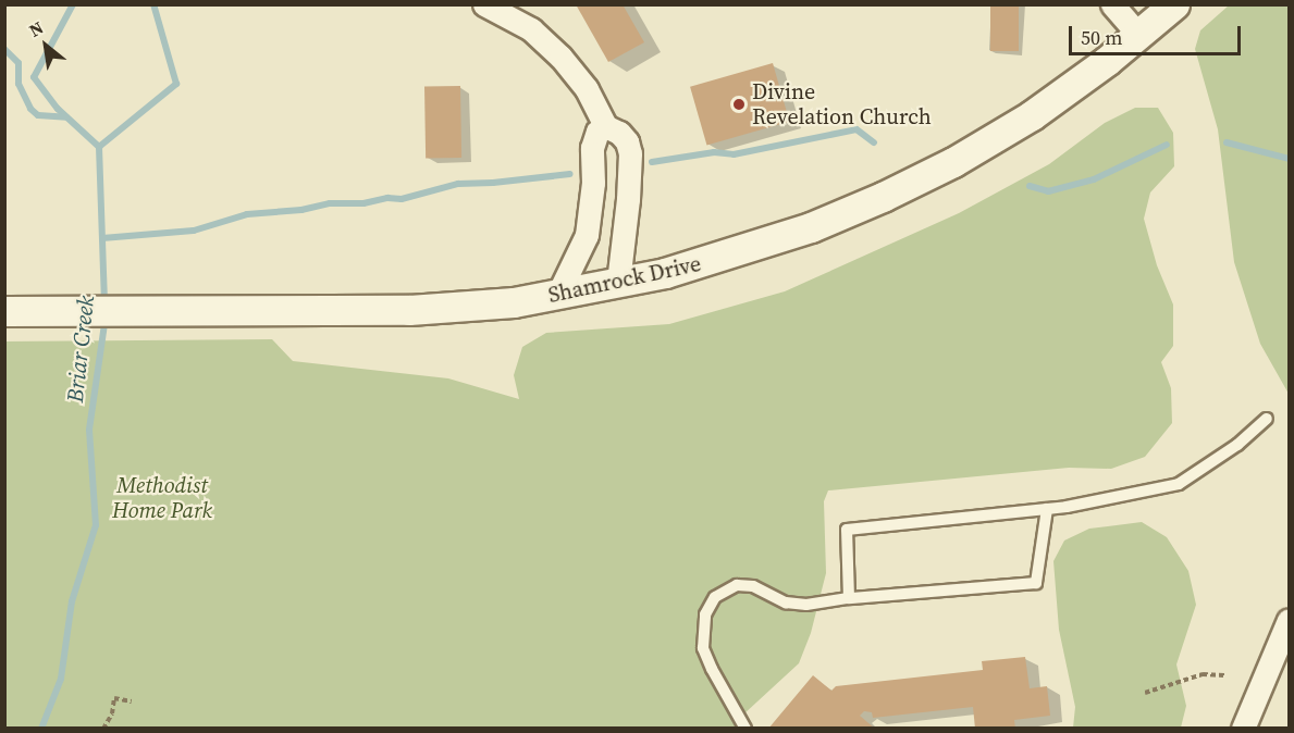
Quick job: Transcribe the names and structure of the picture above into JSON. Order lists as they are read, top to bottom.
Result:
{
  "streets": {
    "street": ["Shamrock Drive"]
  },
  "water": ["Briar Creek"],
  "parks": ["Methodist Home Park"],
  "places": ["Divine Revelation Church"],
  "scale_bar": "50 m",
  "north": "top left"
}
